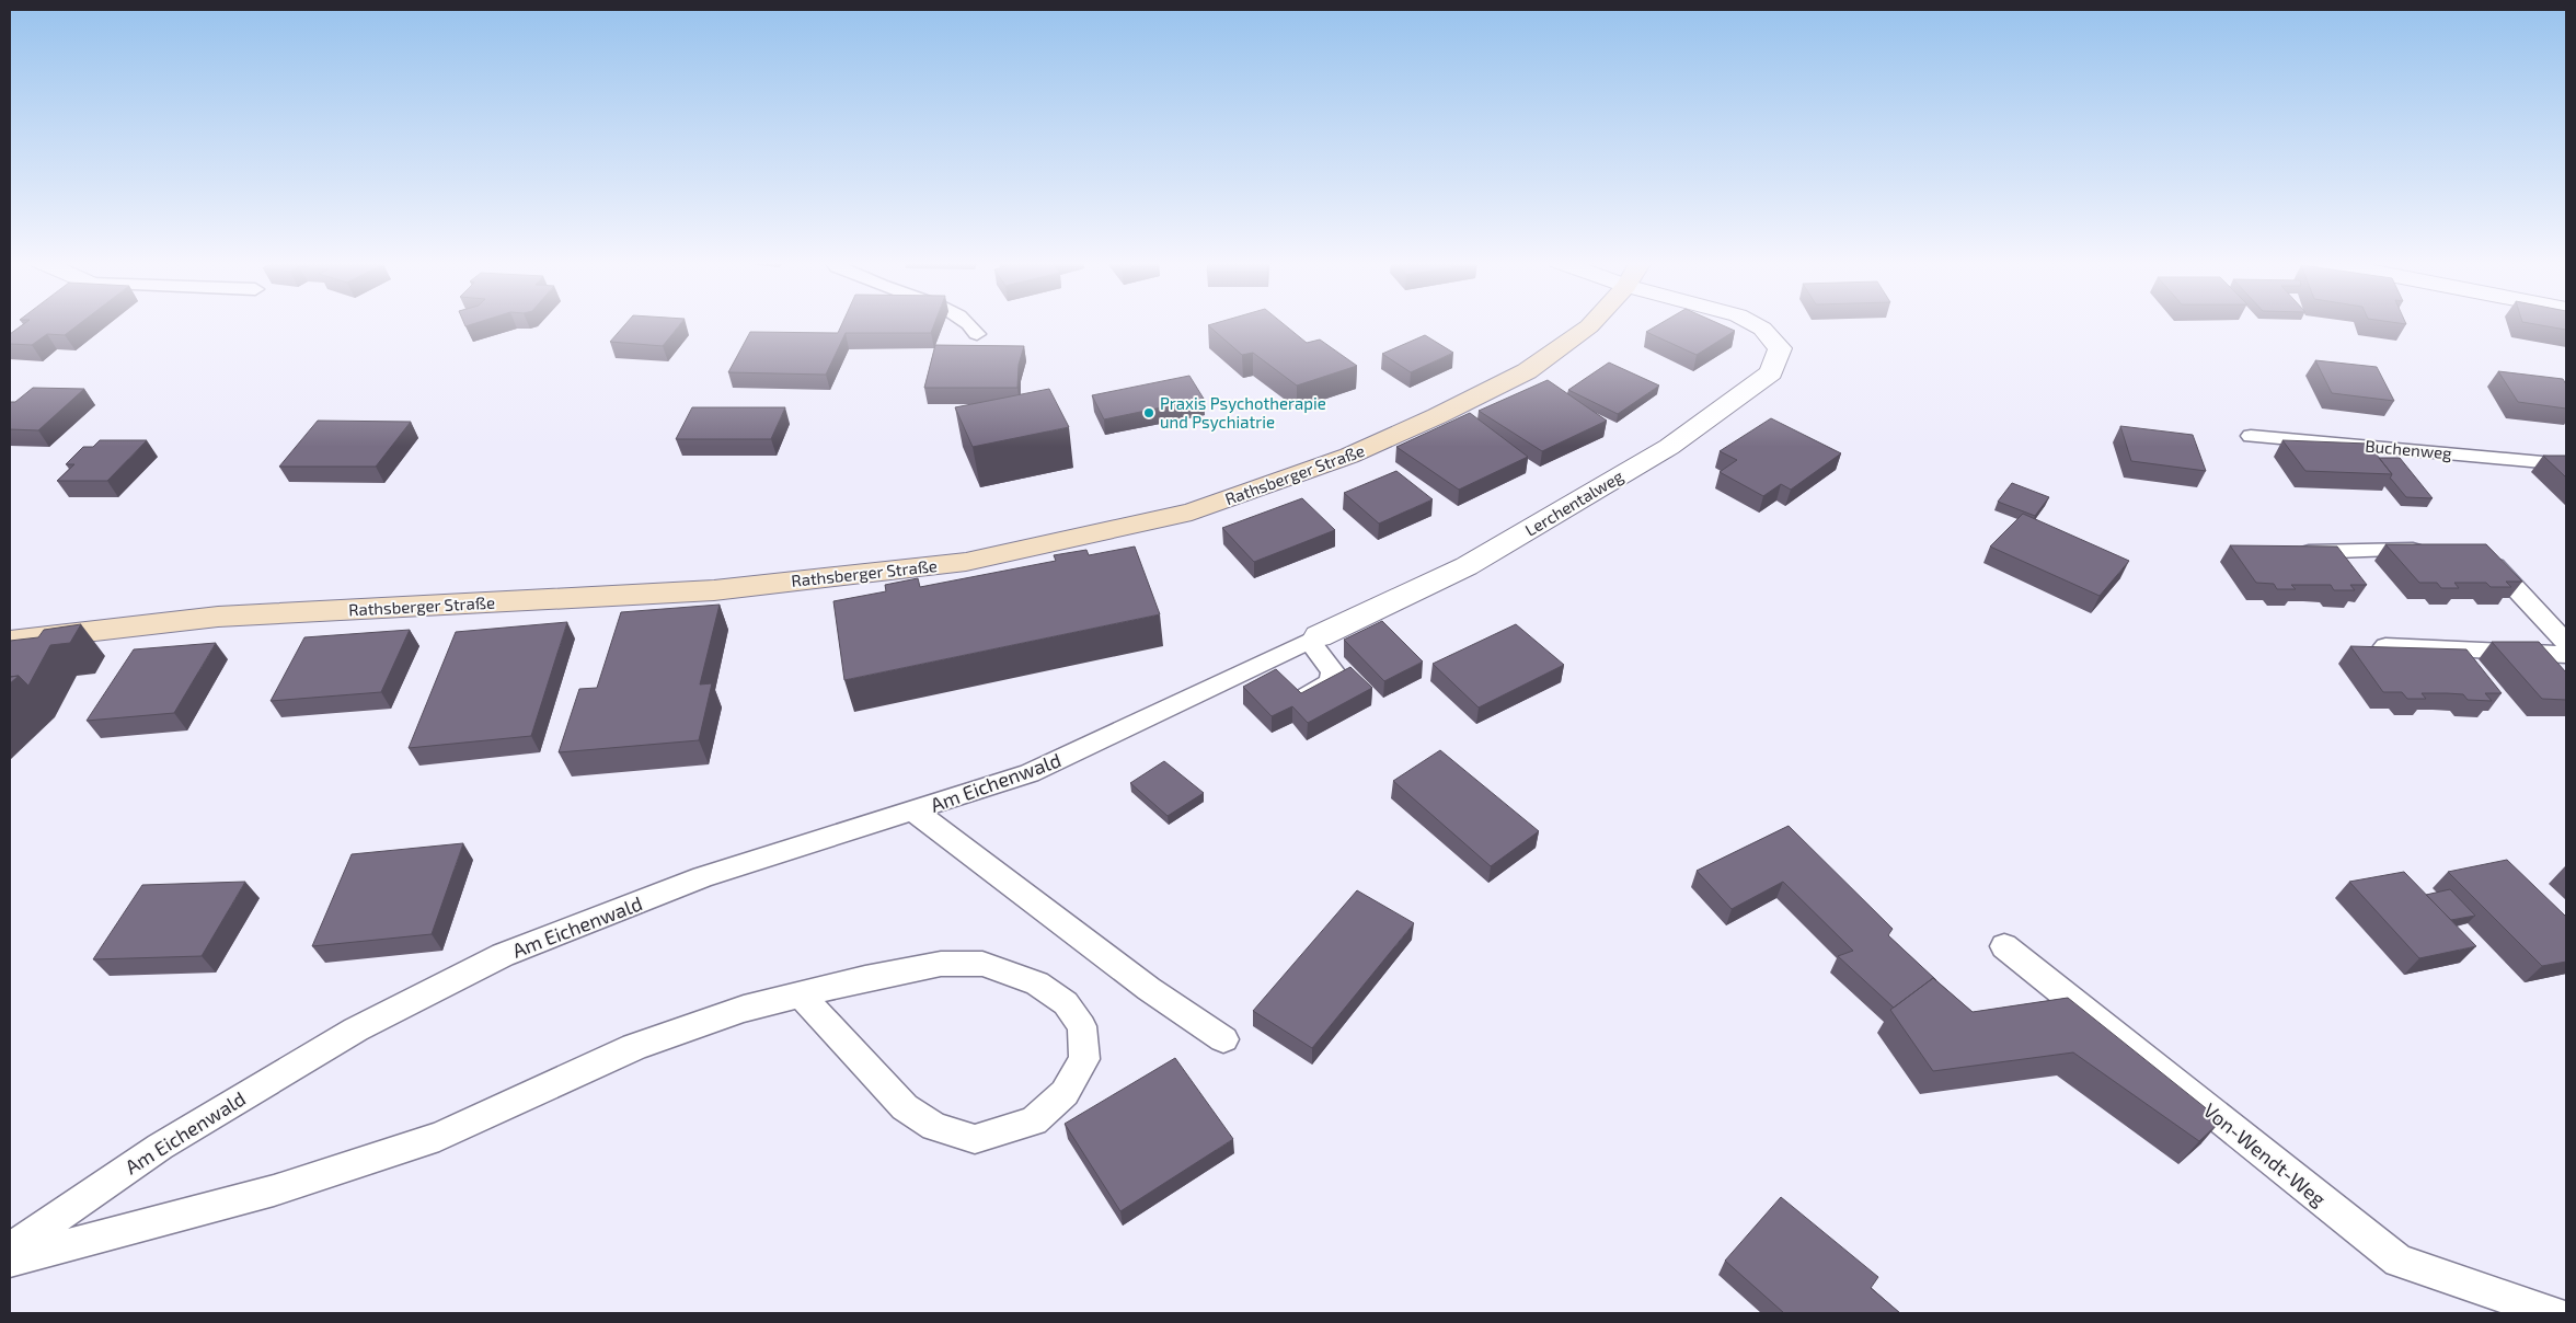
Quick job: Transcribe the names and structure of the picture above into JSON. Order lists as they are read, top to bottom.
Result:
{
  "streets": {
    "street": ["Rathsberger Straße", "Lerchentalweg"],
    "lane": ["Buchenweg", "Am Eichenwald", "Von-Wendt-Weg"]
  },
  "crossings": [
    ["Lerchentalweg", "Am Eichenwald"]
  ],
  "places": ["Praxis Psychotherapie und Psychiatrie"]
}
